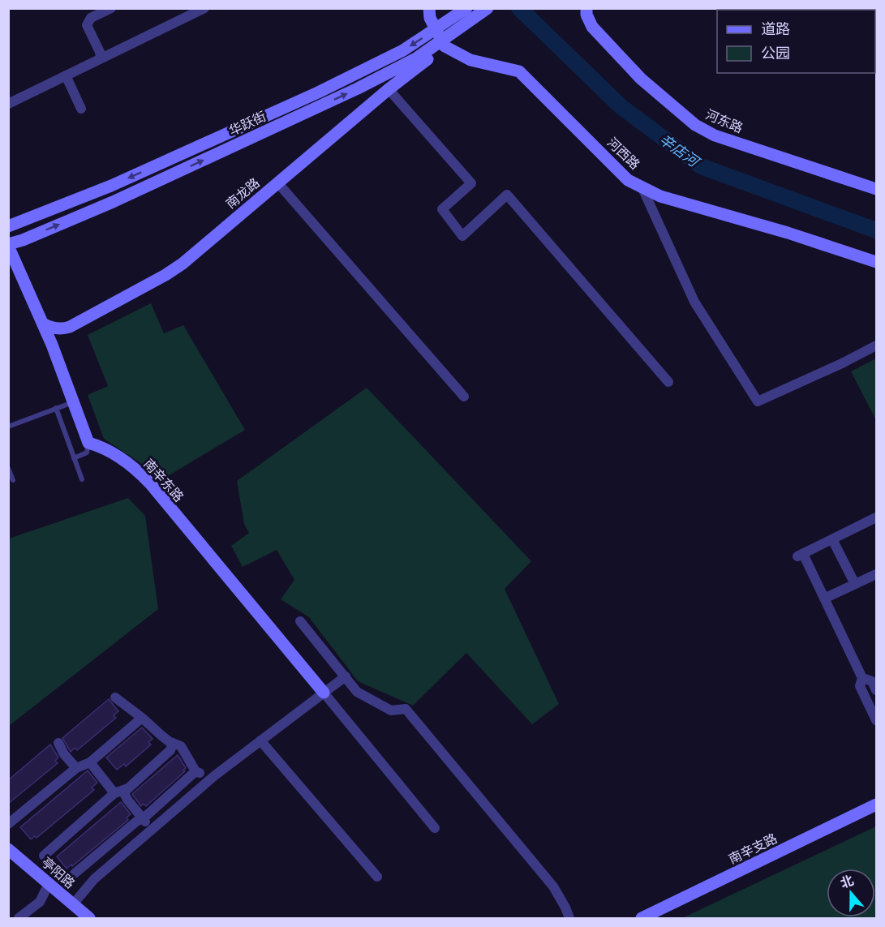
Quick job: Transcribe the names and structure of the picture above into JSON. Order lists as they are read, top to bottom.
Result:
{
  "streets": {
    "street": [
      "河东路",
      "华跃街",
      "河西路",
      "南龙路",
      "南辛东路",
      "南辛支路",
      "亭阳路"
    ]
  },
  "crossings": [
    ["华跃街", "河西路"],
    ["华跃街", "南龙路"],
    ["河西路", "南龙路"]
  ],
  "water": ["辛店河"],
  "legend": ["道路", "公园"],
  "north": "top"
}
